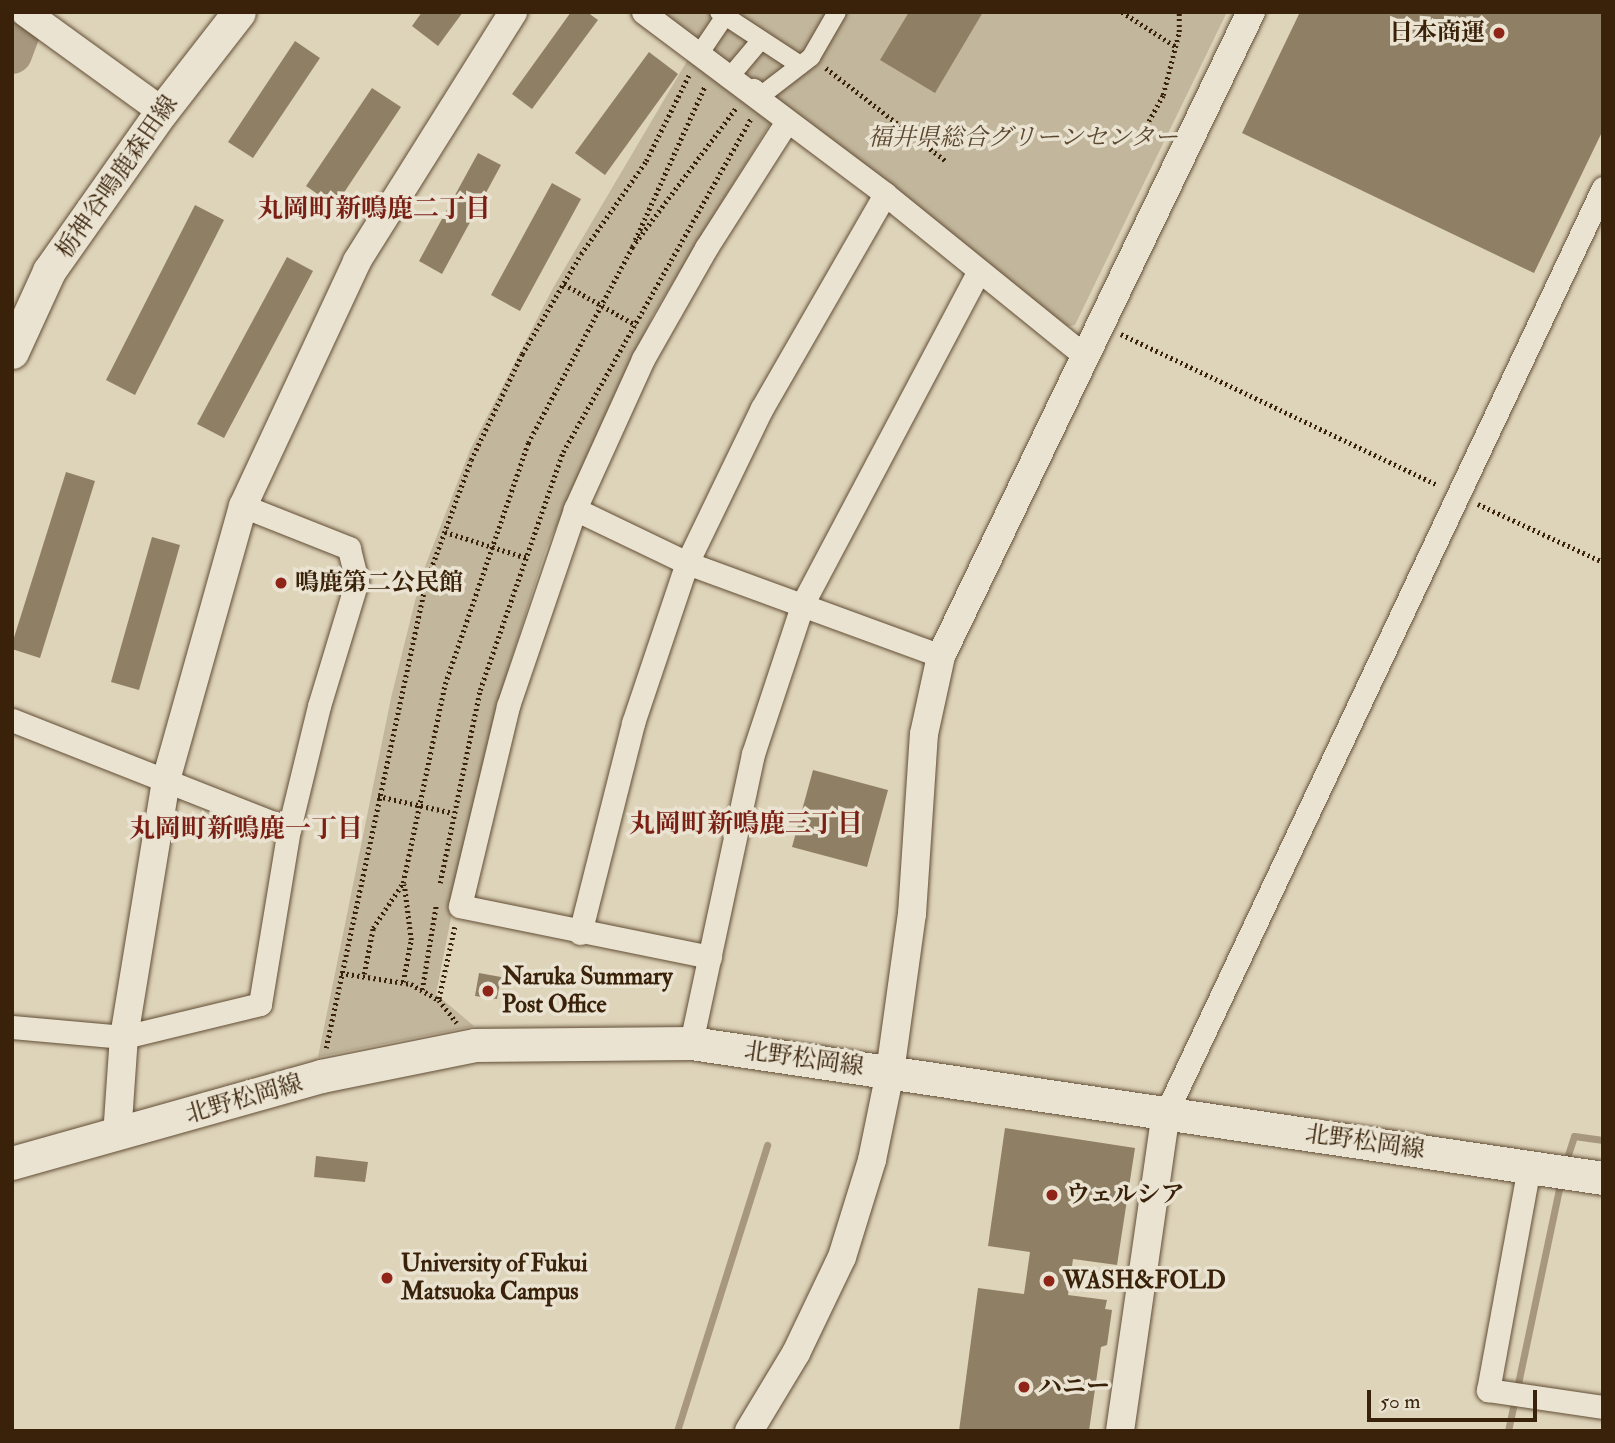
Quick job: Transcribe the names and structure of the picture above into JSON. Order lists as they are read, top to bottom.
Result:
{
  "streets": {
    "main road": ["栃神谷鳴鹿森田線", "北野松岡線"]
  },
  "districts": ["丸岡町新鳴鹿二丁目", "丸岡町新鳴鹿三丁目", "丸岡町新鳴鹿一丁目"],
  "parks": ["福井県総合グリーンセンター"],
  "places": [
    "日本商運",
    "鳴鹿第二公民館",
    "Naruka Summary Post Office",
    "ウェルシア",
    "University of Fukui Matsuoka Campus",
    "WASH&FOLD",
    "ハニー"
  ],
  "scale_bar": "50 m"
}
